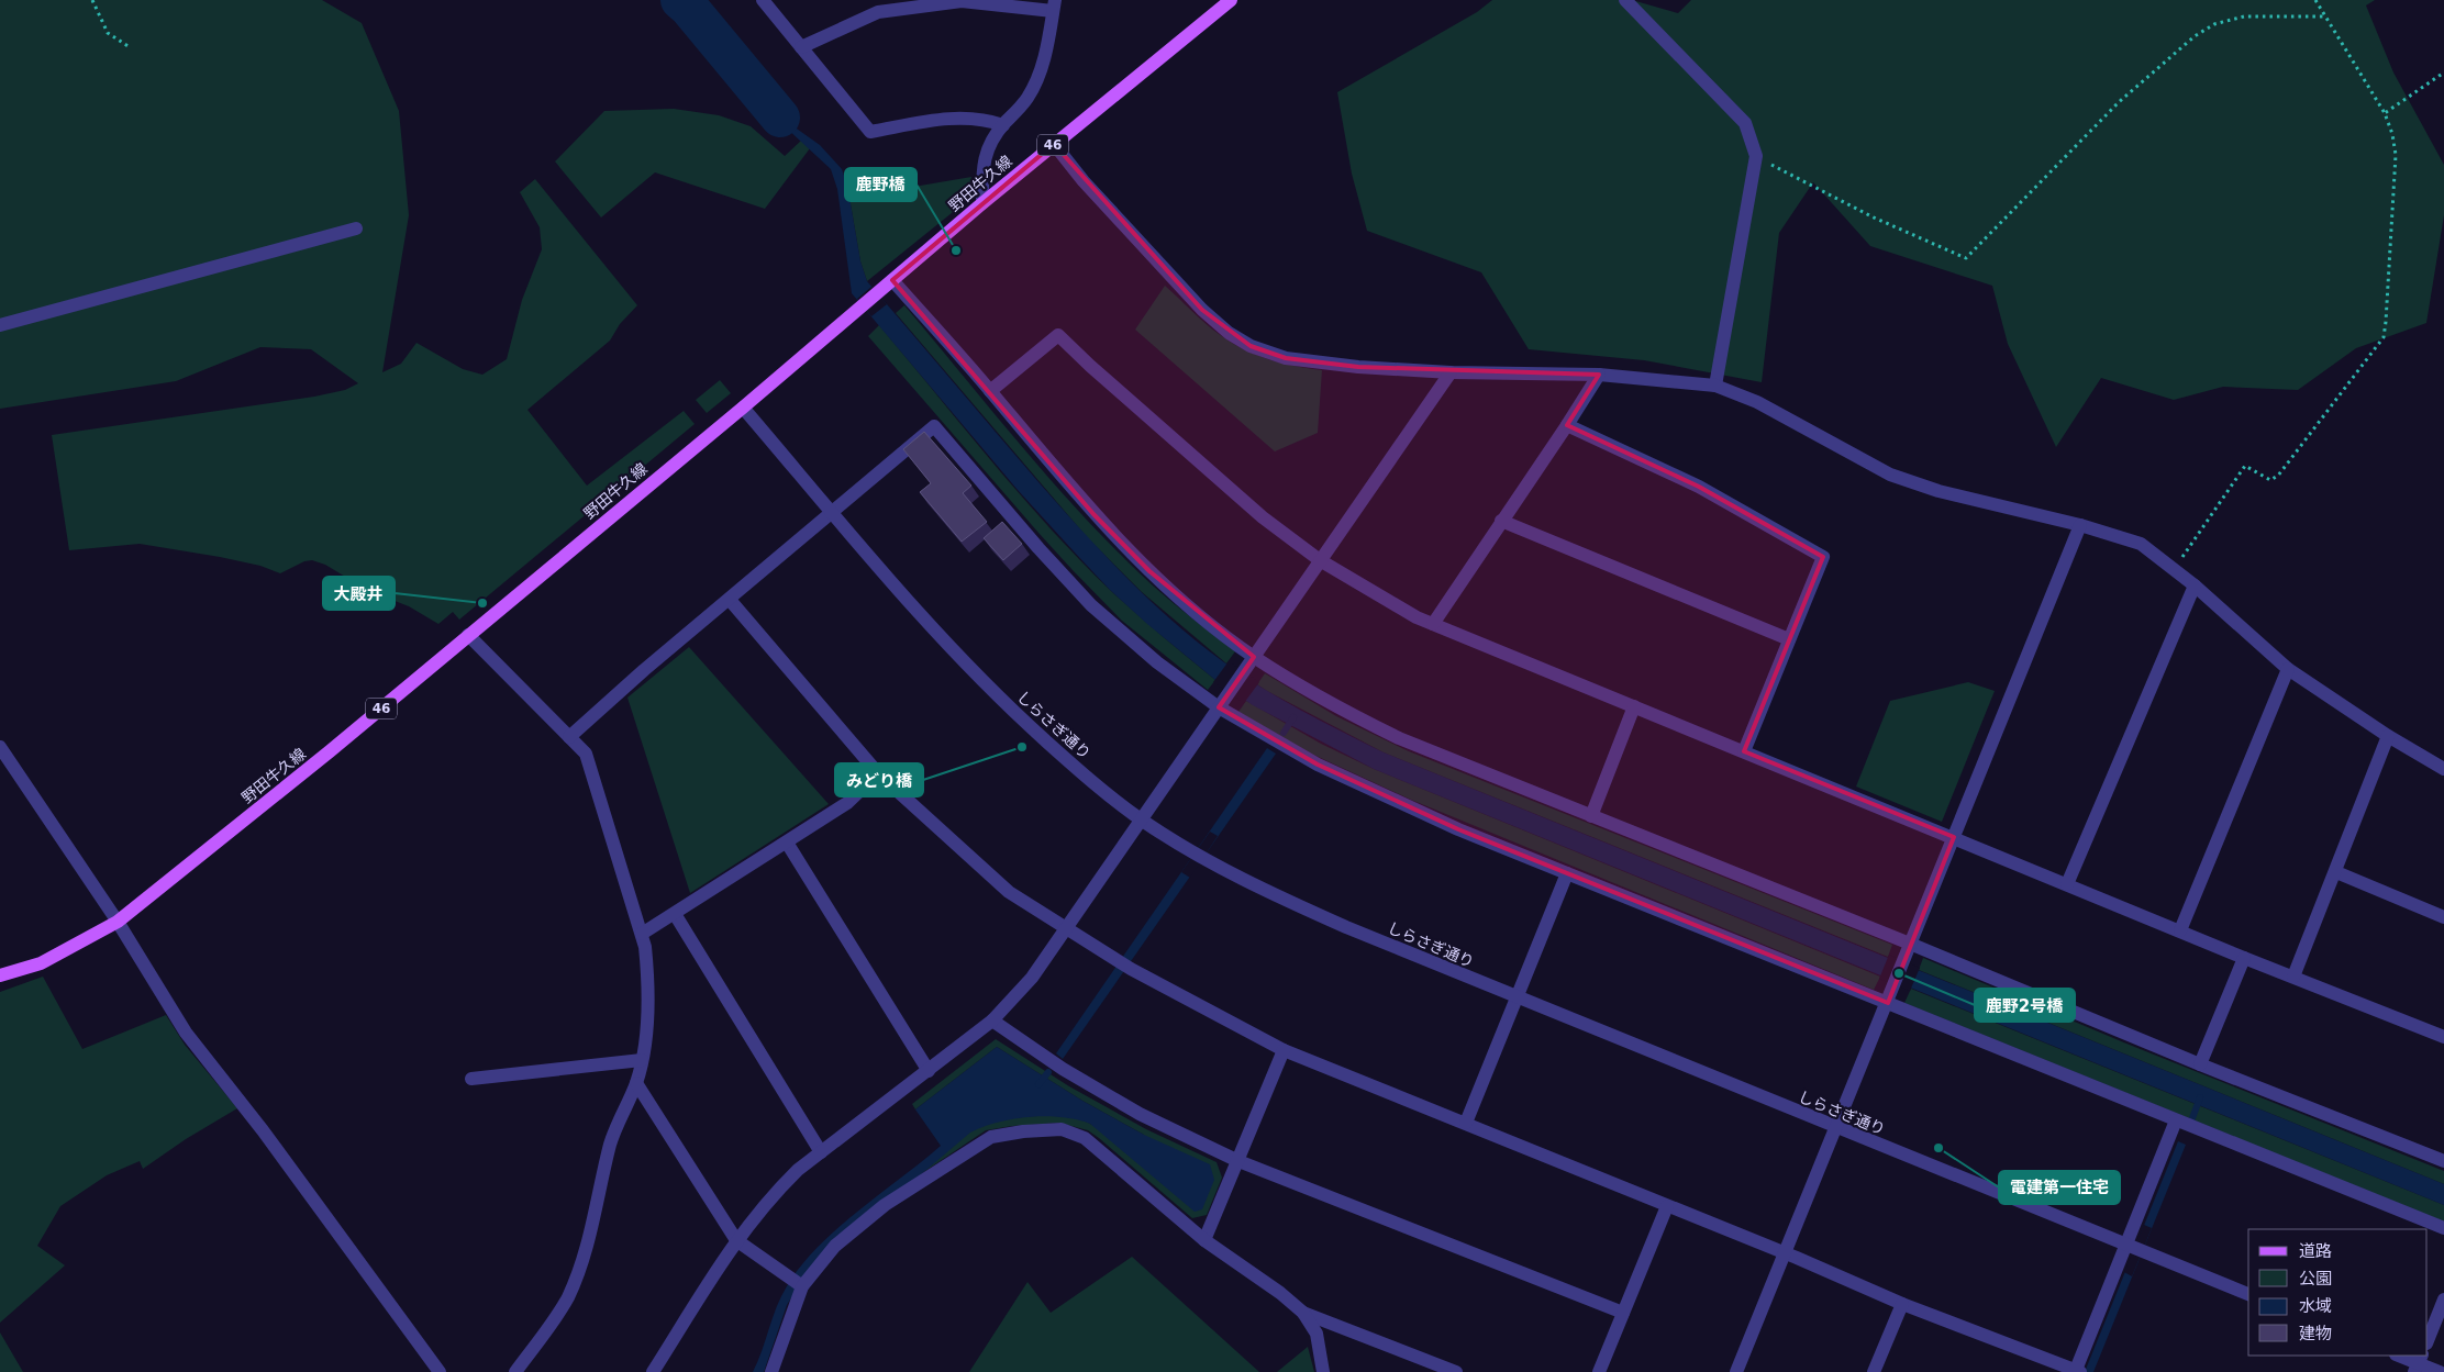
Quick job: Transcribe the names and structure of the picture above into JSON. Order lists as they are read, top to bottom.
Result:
{
  "streets": {
    "main road": ["46", "野田牛久線"],
    "street": ["しらさぎ通り"]
  },
  "crossings": [
    ["野田牛久線", "しらさぎ通り"]
  ],
  "places": [
    "鹿野橋",
    "大殿井",
    "みどり橋",
    "鹿野2号橋",
    "電建第一住宅"
  ],
  "legend": [
    "道路",
    "公園",
    "水域",
    "建物"
  ]
}
